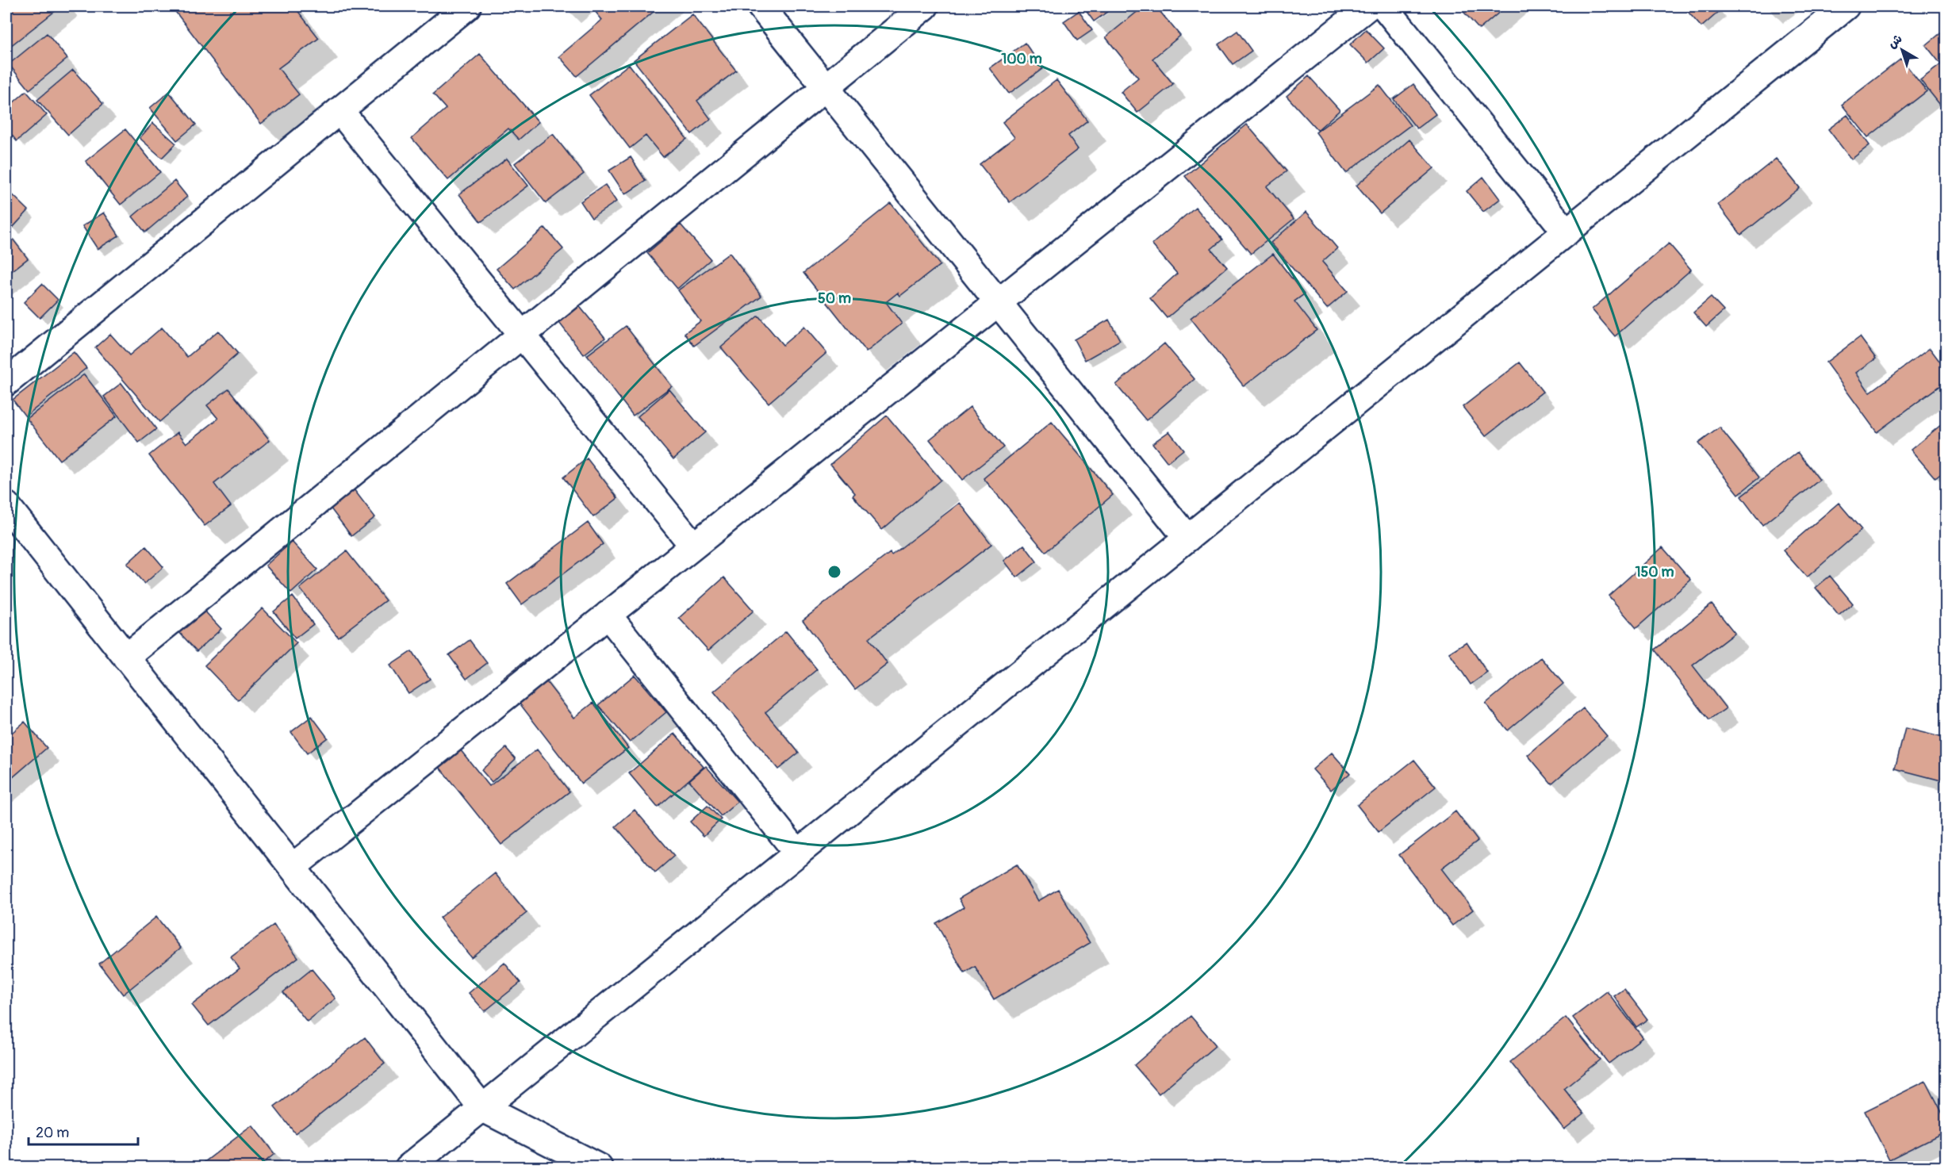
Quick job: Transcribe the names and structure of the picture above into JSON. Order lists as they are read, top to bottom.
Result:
{
  "scale_bar": "20 m",
  "north": "top left",
  "rings": ["100 m", "50 m", "150 m"]
}
